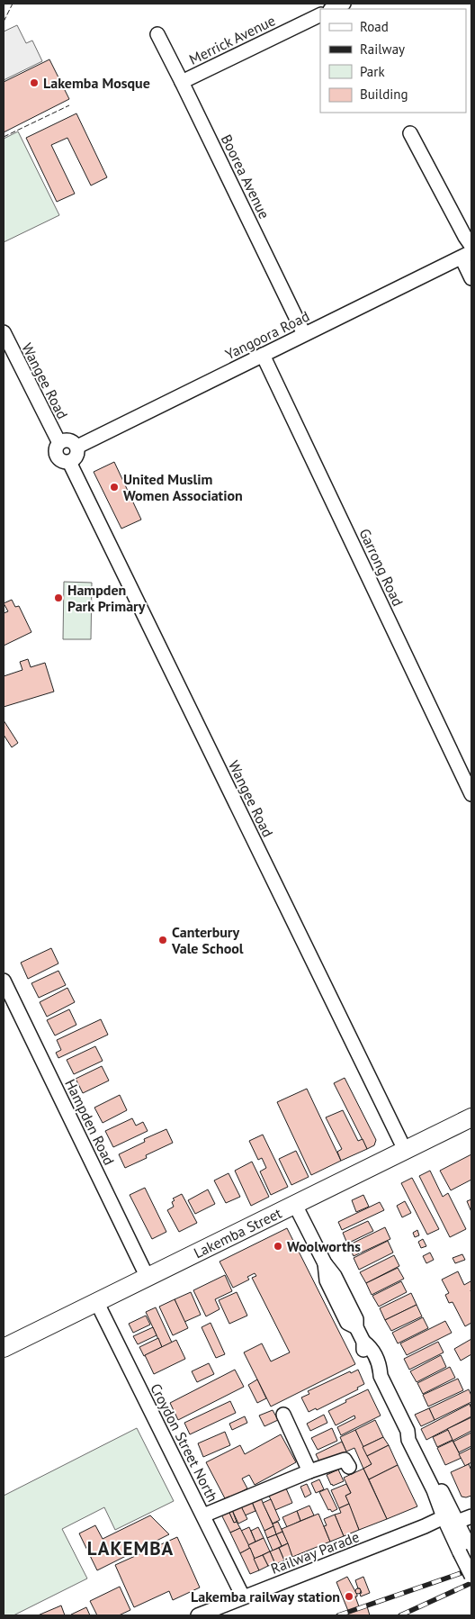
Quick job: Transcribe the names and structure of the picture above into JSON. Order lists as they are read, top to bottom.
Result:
{
  "streets": {
    "main road": ["Lakemba Street"],
    "street": [
      "Merrick Avenue",
      "Boorea Avenue",
      "Yangoora Road",
      "Wangee Road",
      "Garrong Road",
      "Hampden Road",
      "Croydon Street North",
      "Railway Parade"
    ]
  },
  "crossings": [
    ["Merrick Avenue", "Boorea Avenue"],
    ["Boorea Avenue", "Yangoora Road"],
    ["Yangoora Road", "Wangee Road"],
    ["Yangoora Road", "Garrong Road"],
    ["Wangee Road", "Lakemba Street"],
    ["Hampden Road", "Lakemba Street"],
    ["Lakemba Street", "Croydon Street North"],
    ["Croydon Street North", "Railway Parade"]
  ],
  "districts": ["LAKEMBA"],
  "places": [
    "Lakemba Mosque",
    "United Muslim Women Association",
    "Hampden Park Primary",
    "Canterbury Vale School",
    "Woolworths",
    "Lakemba railway station"
  ],
  "legend": [
    "Road",
    "Railway",
    "Park",
    "Building"
  ]
}
